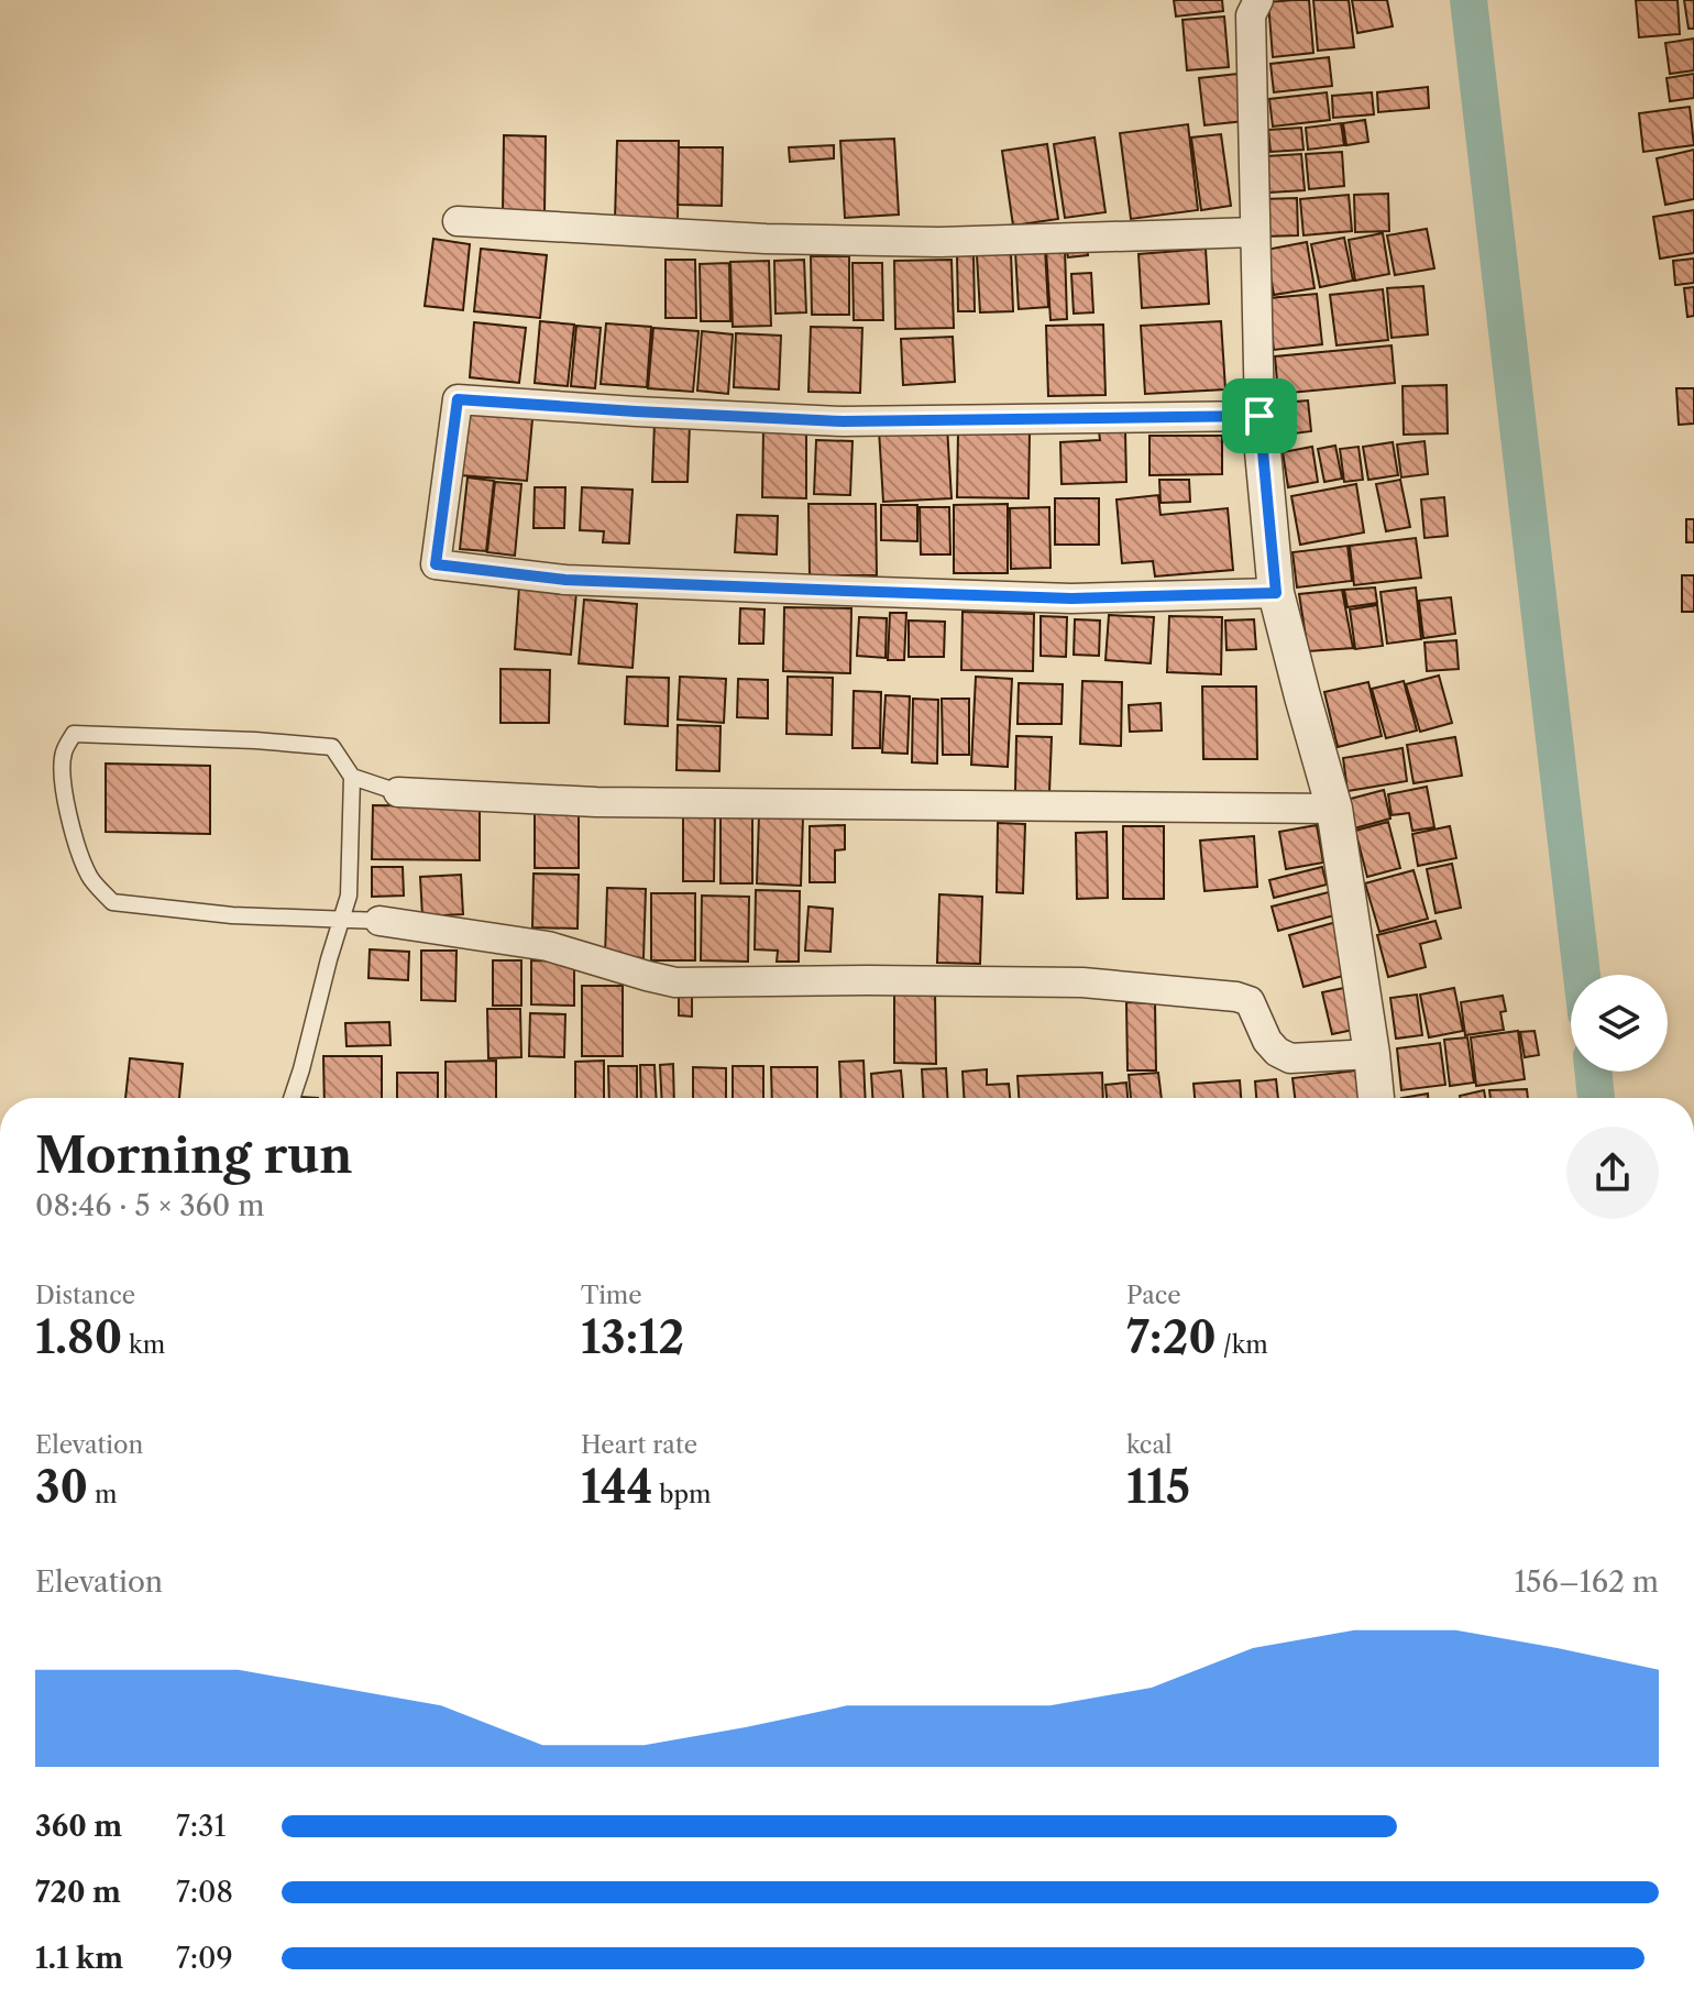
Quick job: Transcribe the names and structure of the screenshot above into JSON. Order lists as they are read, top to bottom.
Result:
{
  "page": {
    "heading": ["Morning run", "08:46 · 5 × 360 m"],
    "stats": [
      ["Distance", "1.80 km"],
      ["Time", "13:12"],
      ["Pace", "7:20 /km"],
      ["Elevation", "30 m"],
      ["Heart rate", "144 bpm"],
      ["kcal", "115"]
    ],
    "chart": ["Elevation", "156–162 m"],
    "list": [
      {
        "name": "360 m",
        "note": "7:31"
      },
      {
        "name": "720 m",
        "note": "7:08"
      },
      {
        "name": "1.1 km",
        "note": "7:09"
      }
    ]
  }
}
